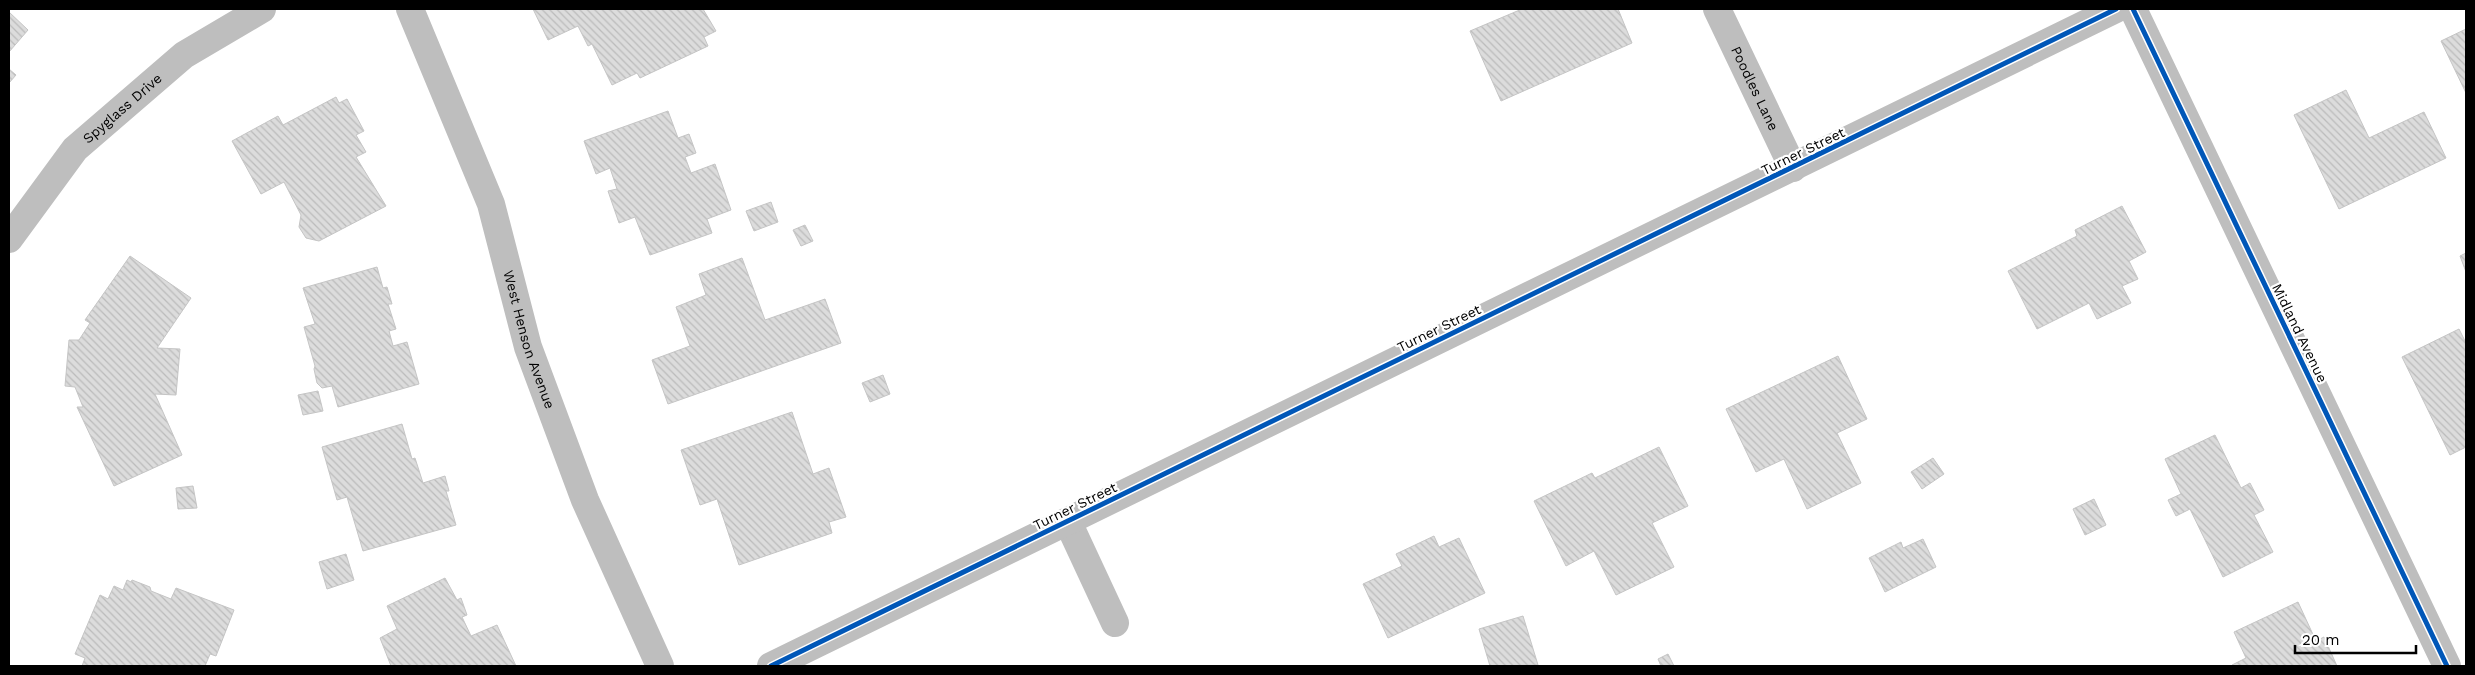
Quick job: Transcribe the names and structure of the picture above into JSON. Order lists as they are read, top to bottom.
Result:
{
  "streets": {
    "street": [
      "Poodles Lane",
      "Spyglass Drive",
      "Turner Street",
      "Midland Avenue",
      "West Henson Avenue"
    ]
  },
  "crossings": [
    ["Poodles Lane", "Turner Street"]
  ],
  "scale_bar": "20 m"
}
